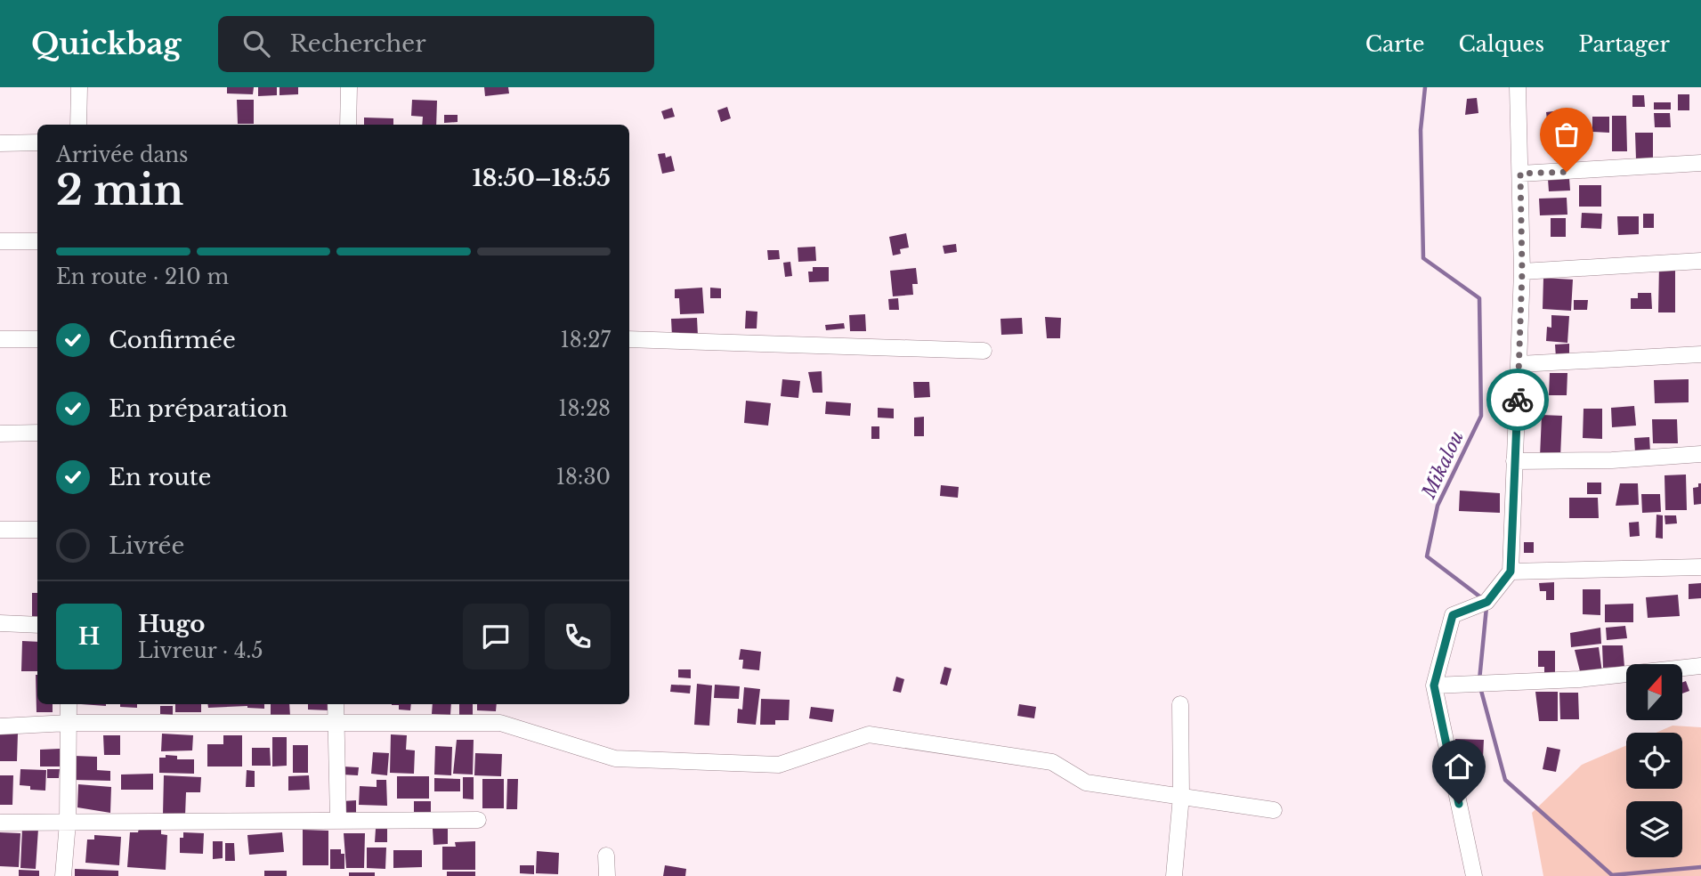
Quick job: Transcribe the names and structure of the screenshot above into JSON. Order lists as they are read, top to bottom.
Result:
{
  "water": ["Mikalou"],
  "north": "top",
  "page": {
    "header": "Quickbag",
    "search": "Rechercher",
    "nav": ["Carte", "Calques", "Partager"],
    "heading": ["2 min", "Arrivée dans", "18:50–18:55"],
    "panel": ["Hugo", "Livreur · 4.5"],
    "bar": "En route · 210 m",
    "list": [
      ["Confirmée", "18:27"],
      ["En préparation", "18:28"],
      ["En route", "18:30"],
      "Livrée"
    ],
    "round": "H"
  }
}
